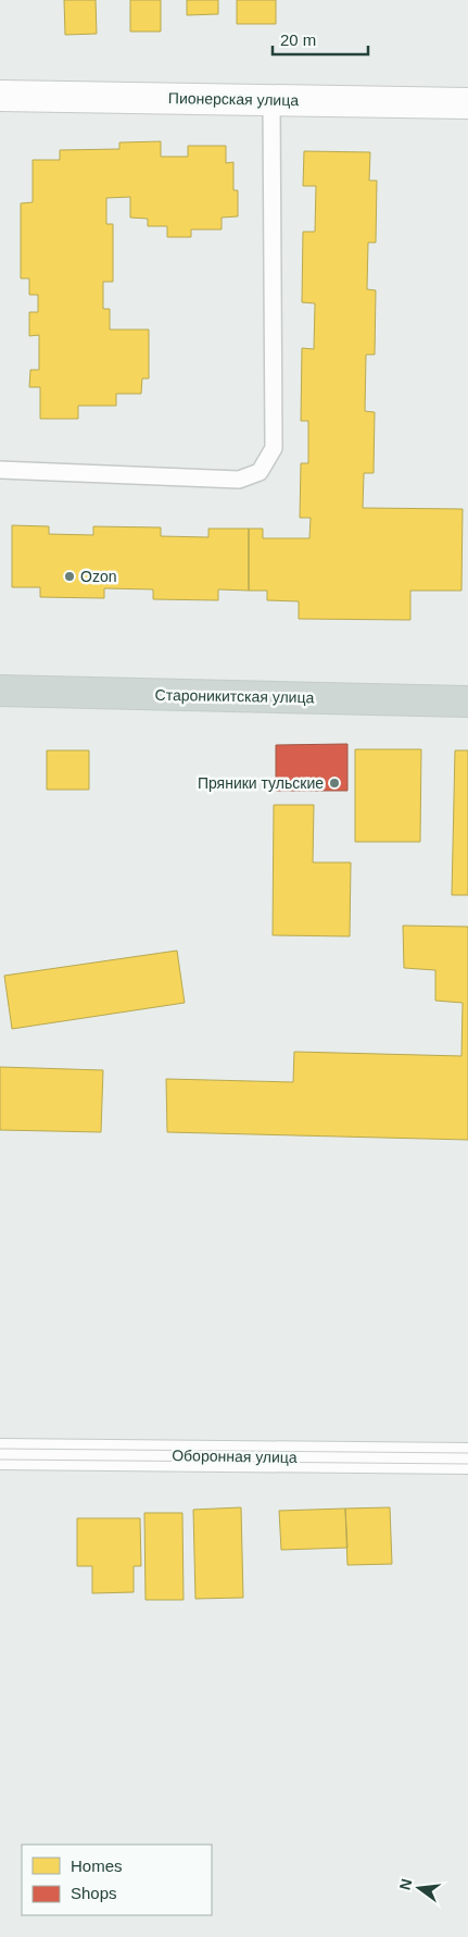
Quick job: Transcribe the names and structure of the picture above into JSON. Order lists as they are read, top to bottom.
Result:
{
  "streets": {
    "main road": ["Староникитская улица"],
    "street": ["Пионерская улица", "Оборонная улица"]
  },
  "places": ["Ozon", "Пряники тульские"],
  "legend": ["Homes", "Shops"],
  "scale_bar": "20 m",
  "north": "left"
}
